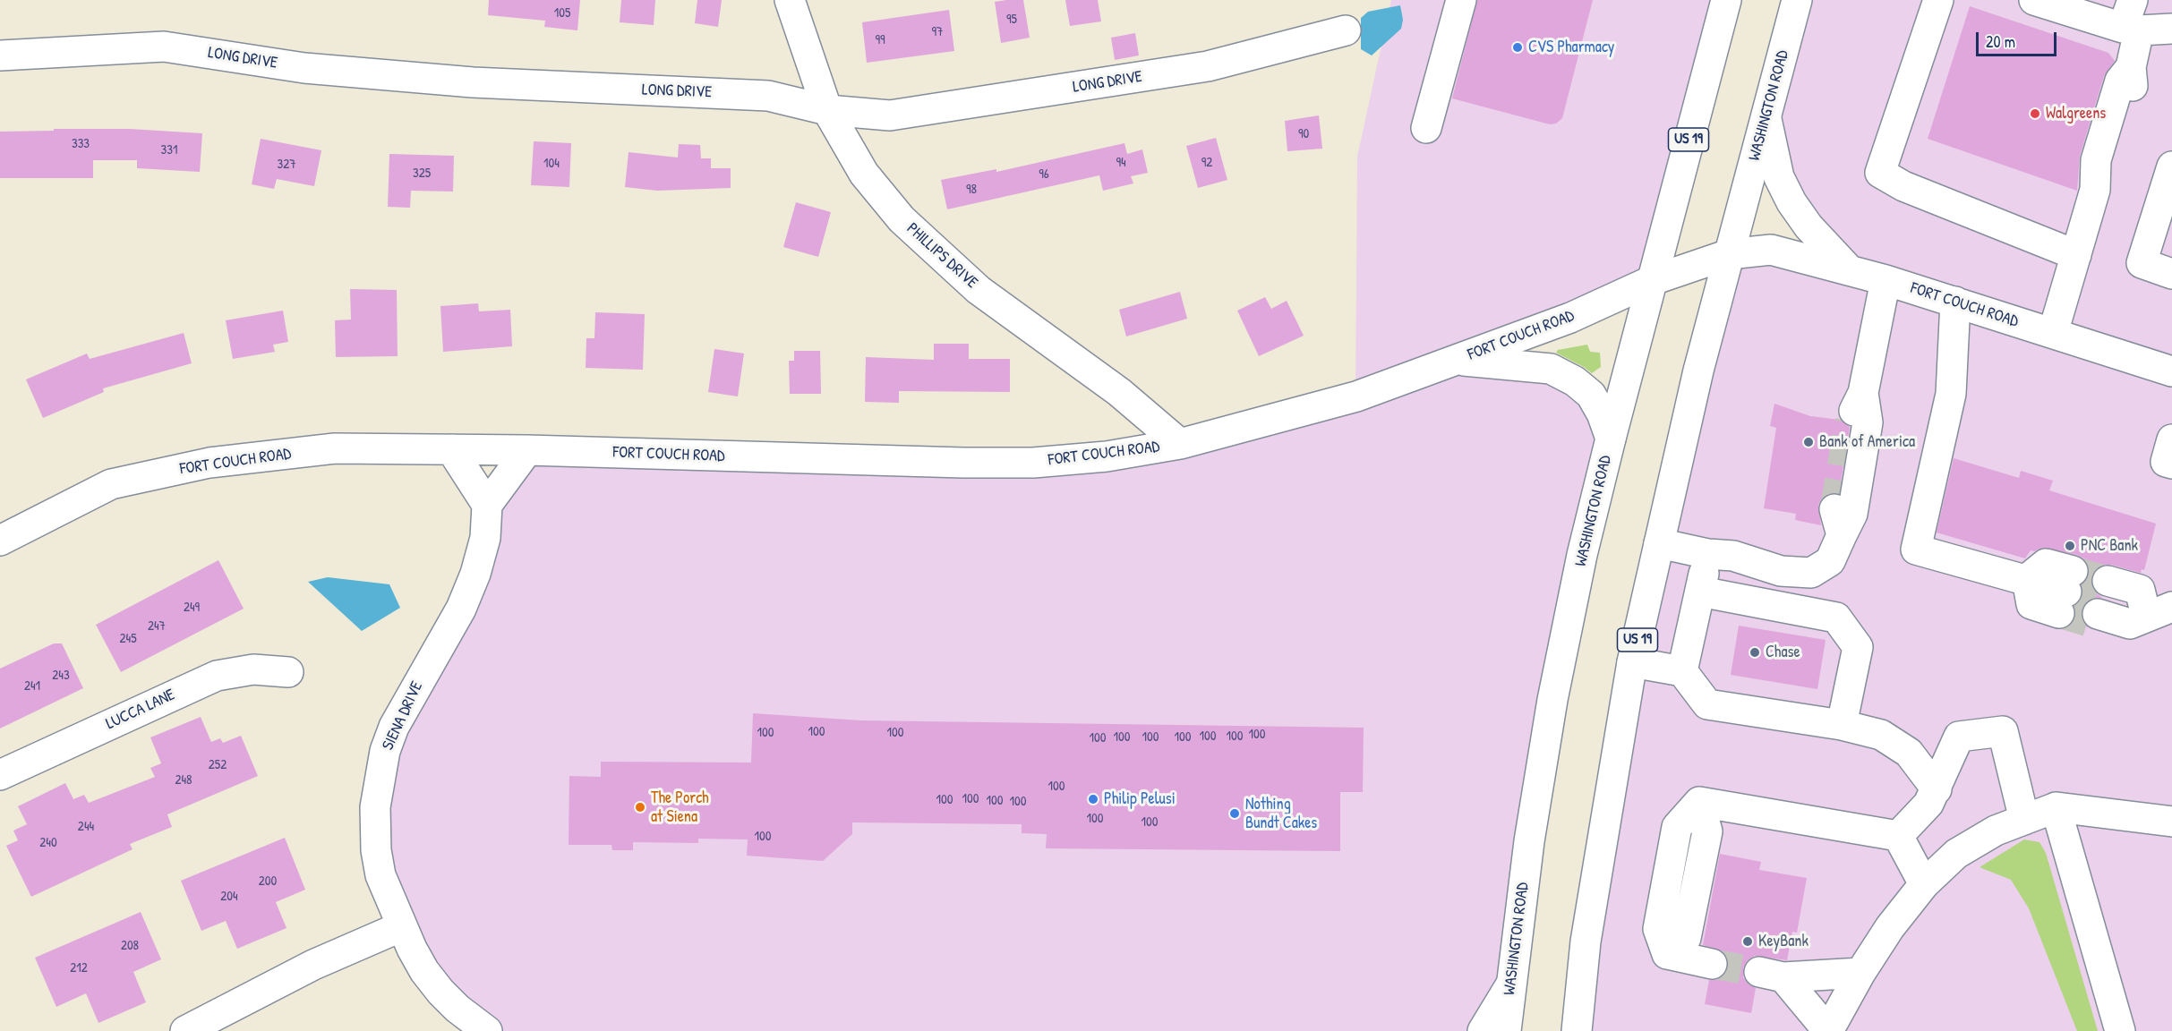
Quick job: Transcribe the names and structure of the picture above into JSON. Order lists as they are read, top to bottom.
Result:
{
  "streets": {
    "street": [
      "LONG DRIVE",
      "WASHINGTON ROAD",
      "US 19",
      "PHILLIPS DRIVE",
      "FORT COUCH ROAD",
      "LUCCA LANE",
      "SIENA DRIVE"
    ]
  },
  "crossings": [
    ["LONG DRIVE", "PHILLIPS DRIVE"],
    ["WASHINGTON ROAD", "FORT COUCH ROAD"],
    ["PHILLIPS DRIVE", "FORT COUCH ROAD"]
  ],
  "places": [
    "CVS Pharmacy",
    "Walgreens",
    "Bank of America",
    "PNC Bank",
    "Chase",
    "Philip Pelusi",
    "The Porch at Siena",
    "Nothing Bundt Cakes",
    "KeyBank"
  ],
  "house_numbers": [
    "105",
    "95",
    "97",
    "99",
    "90",
    "333",
    "331",
    "94",
    "92",
    "104",
    "327",
    "325",
    "96",
    "98",
    "249",
    "247",
    "245",
    "243",
    "241",
    "100",
    "100",
    "100",
    "100",
    "100",
    "100",
    "100",
    "100",
    "100",
    "100",
    "252",
    "248",
    "100",
    "100",
    "100",
    "100",
    "100",
    "100",
    "100",
    "244",
    "100",
    "240",
    "200",
    "204",
    "208",
    "212"
  ],
  "scale_bar": "20 m"
}
